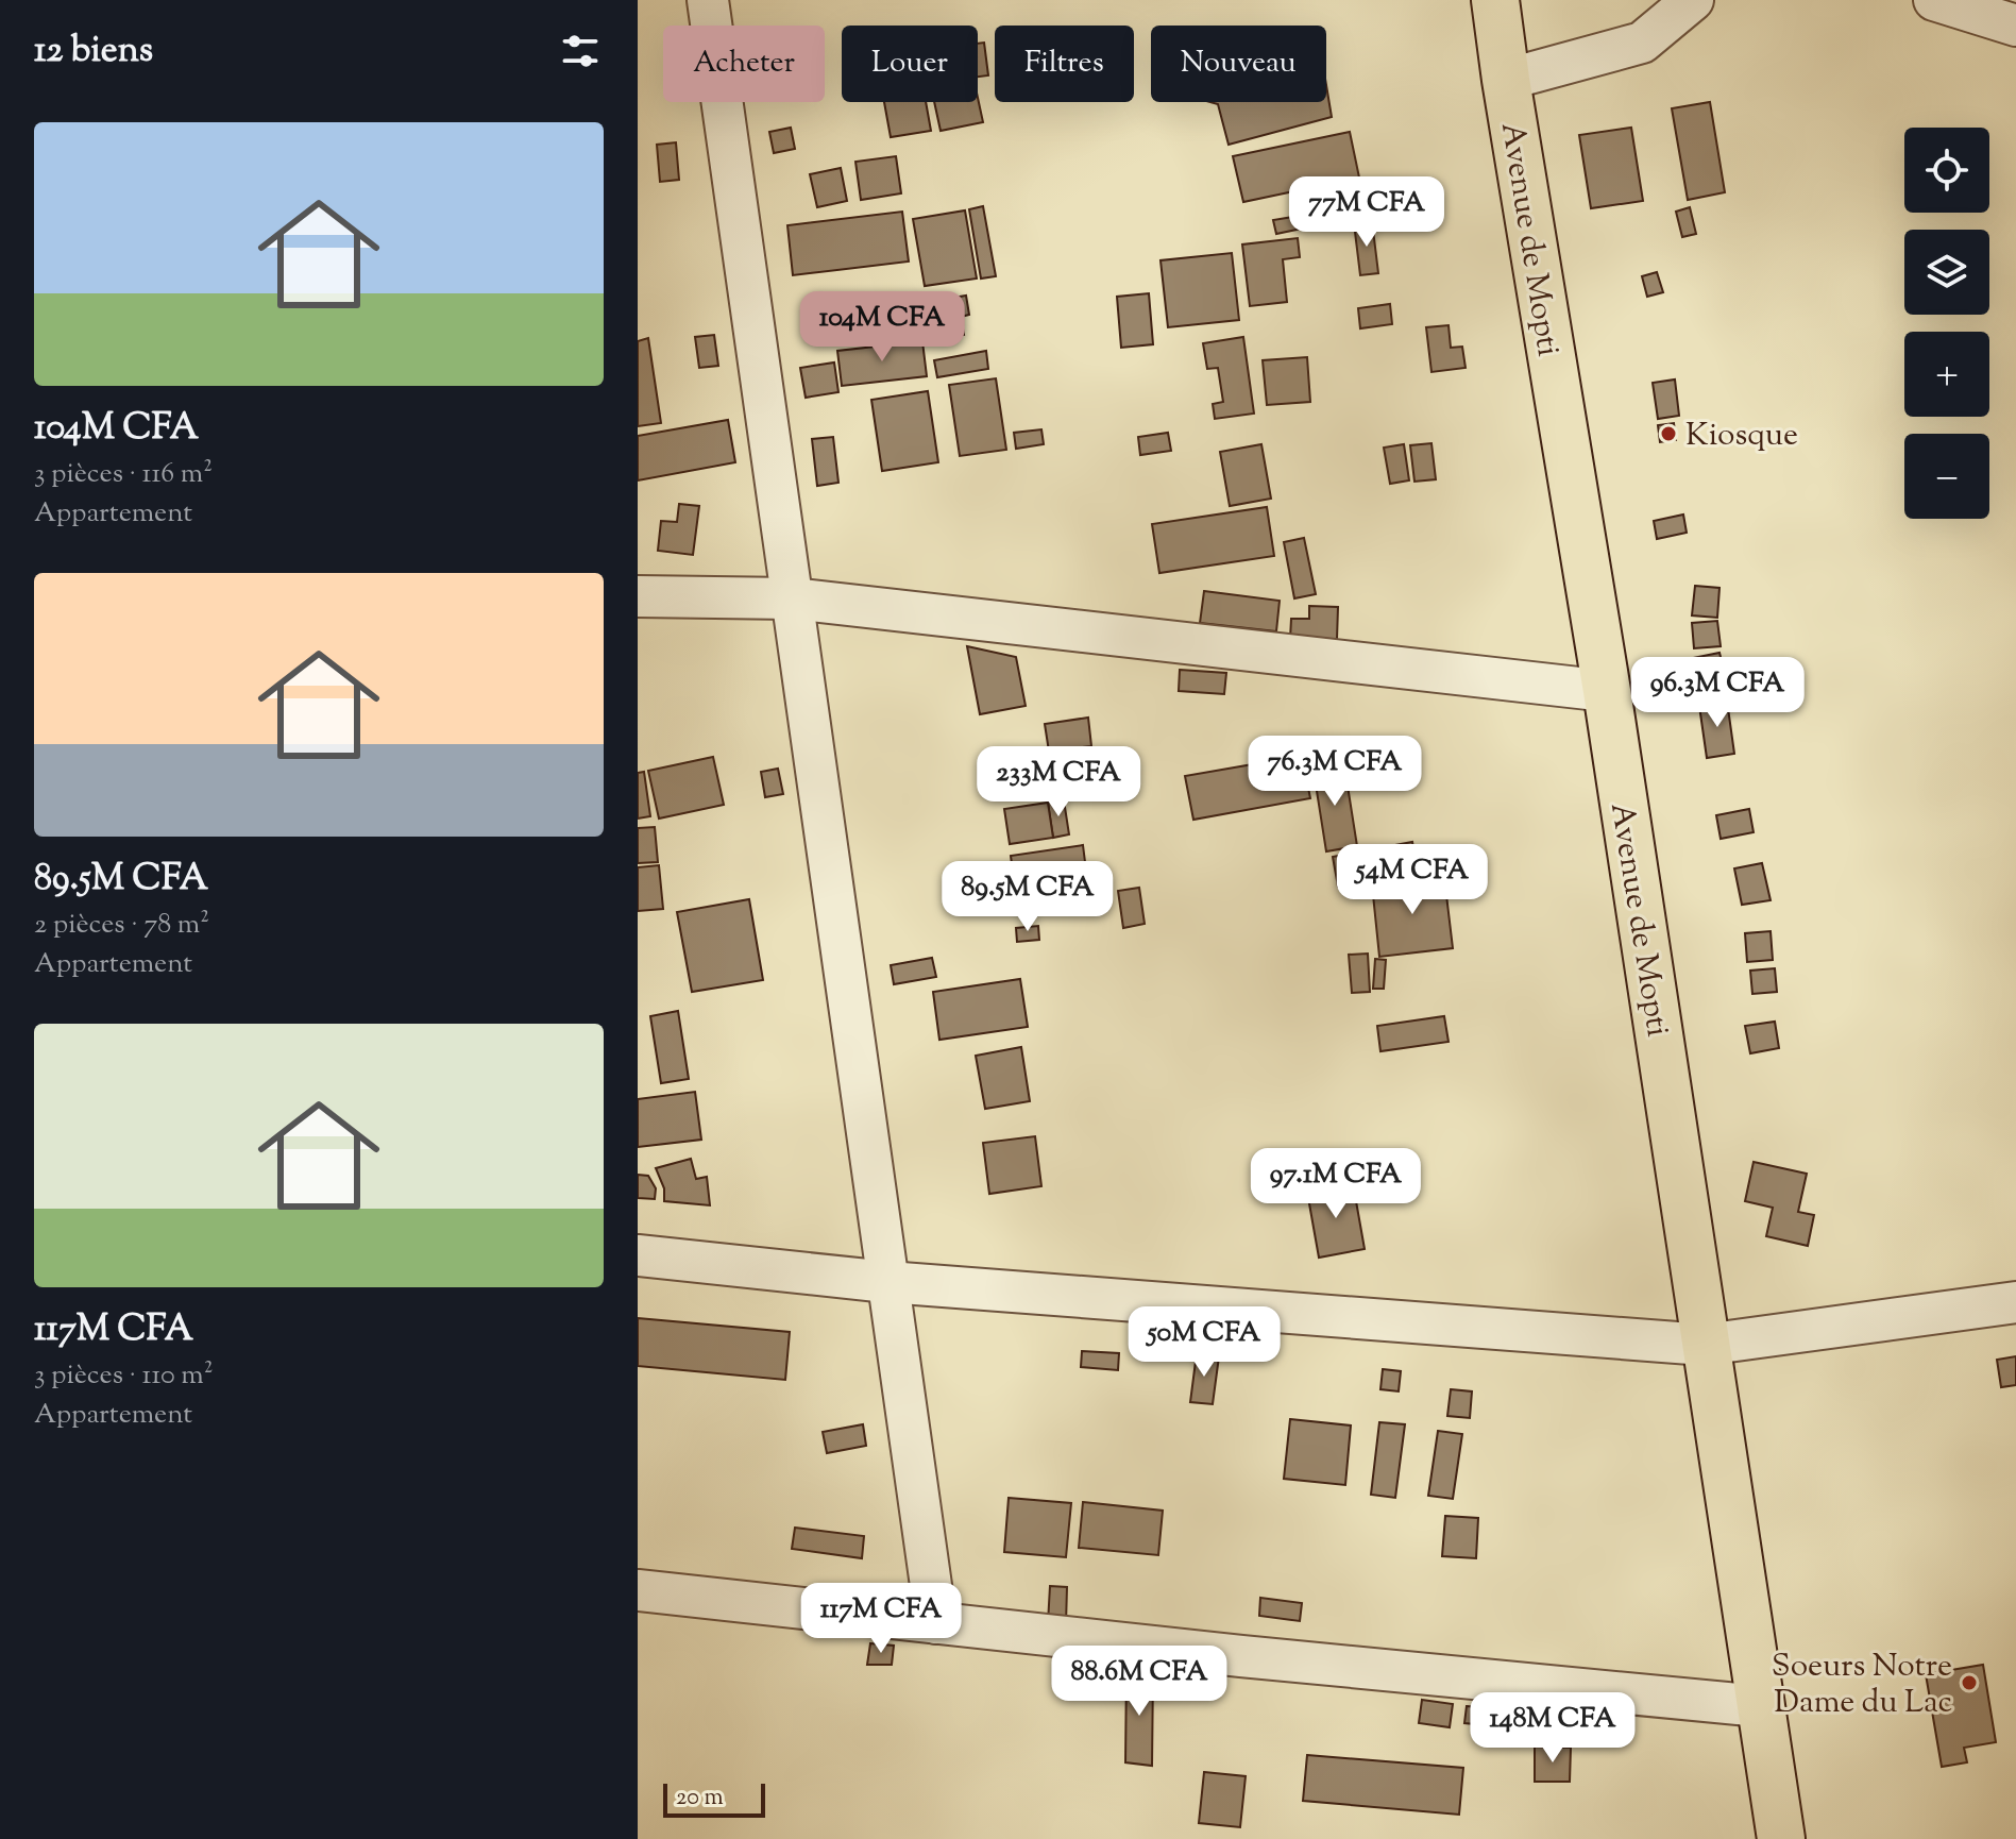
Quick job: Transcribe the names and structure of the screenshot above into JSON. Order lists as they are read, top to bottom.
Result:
{
  "streets": {
    "main road": ["Avenue de Mopti"]
  },
  "places": ["Kiosque", "Soeurs Notre Dame du Lac"],
  "scale_bar": "20 m",
  "page": {
    "heading": "12 biens",
    "chip": [
      "Acheter",
      "Louer",
      "Filtres",
      "Nouveau"
    ],
    "list": [
      {
        "name": "104M CFA",
        "note": "3 pièces · 116 m² · Appartement"
      },
      {
        "name": "89.5M CFA",
        "note": "2 pièces · 78 m² · Appartement"
      },
      {
        "name": "117M CFA",
        "note": "3 pièces · 110 m² · Appartement"
      }
    ],
    "map_buttons": ["+", "−"],
    "price": [
      "77M CFA",
      "104M CFA",
      "96.3M CFA",
      "76.3M CFA",
      "233M CFA",
      "54M CFA",
      "89.5M CFA",
      "97.1M CFA",
      "50M CFA",
      "117M CFA",
      "88.6M CFA",
      "148M CFA"
    ],
    "scale": "20 m"
  }
}
